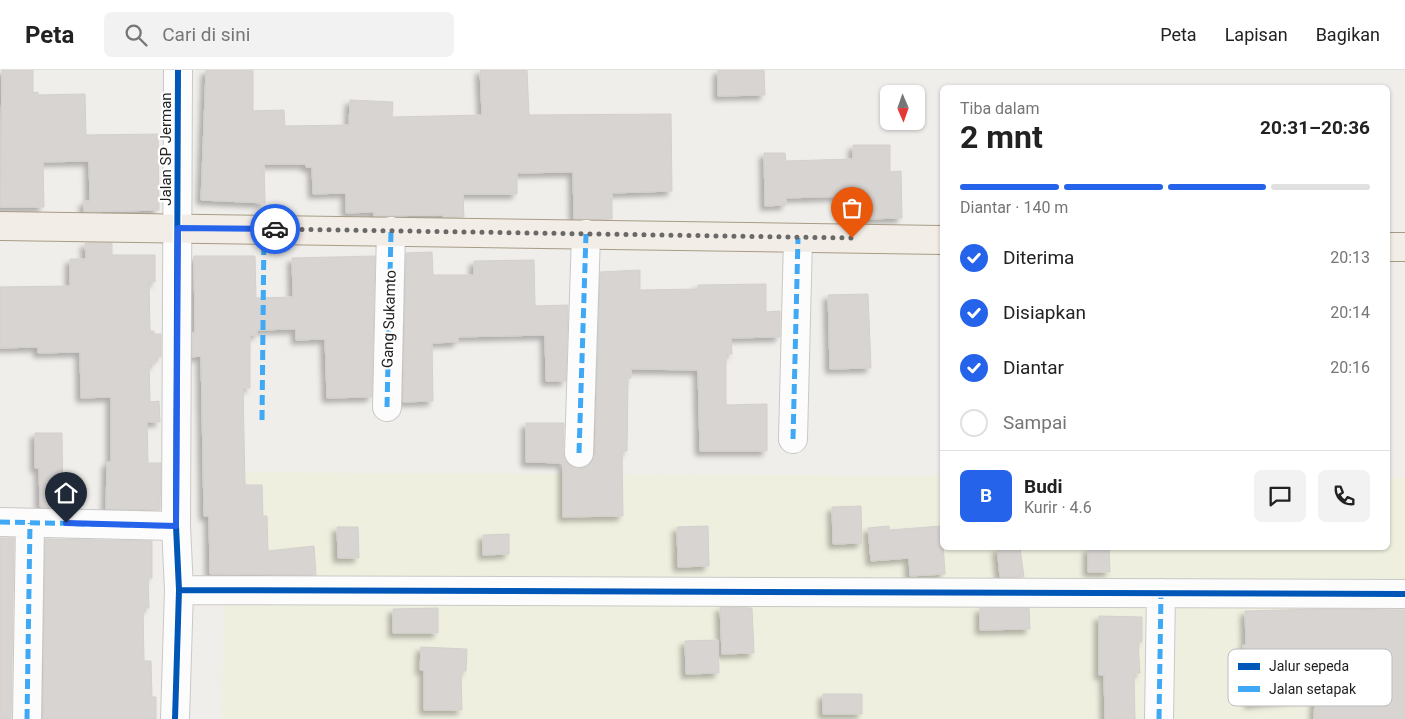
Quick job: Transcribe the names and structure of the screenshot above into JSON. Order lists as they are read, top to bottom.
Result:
{
  "streets": {
    "street": ["Jalan SP Jerman", "Gang Sukamto"]
  },
  "legend": ["Jalur sepeda", "Jalan setapak"],
  "north": "bottom",
  "page": {
    "header": "Peta",
    "search": "Cari di sini",
    "nav": ["Peta", "Lapisan", "Bagikan"],
    "heading": ["2 mnt", "Tiba dalam", "20:31–20:36"],
    "panel": ["Budi", "Kurir · 4.6"],
    "bar": "Diantar · 140 m",
    "list": [
      ["Diterima", "20:13"],
      ["Disiapkan", "20:14"],
      ["Diantar", "20:16"],
      "Sampai"
    ],
    "round": "B"
  }
}
